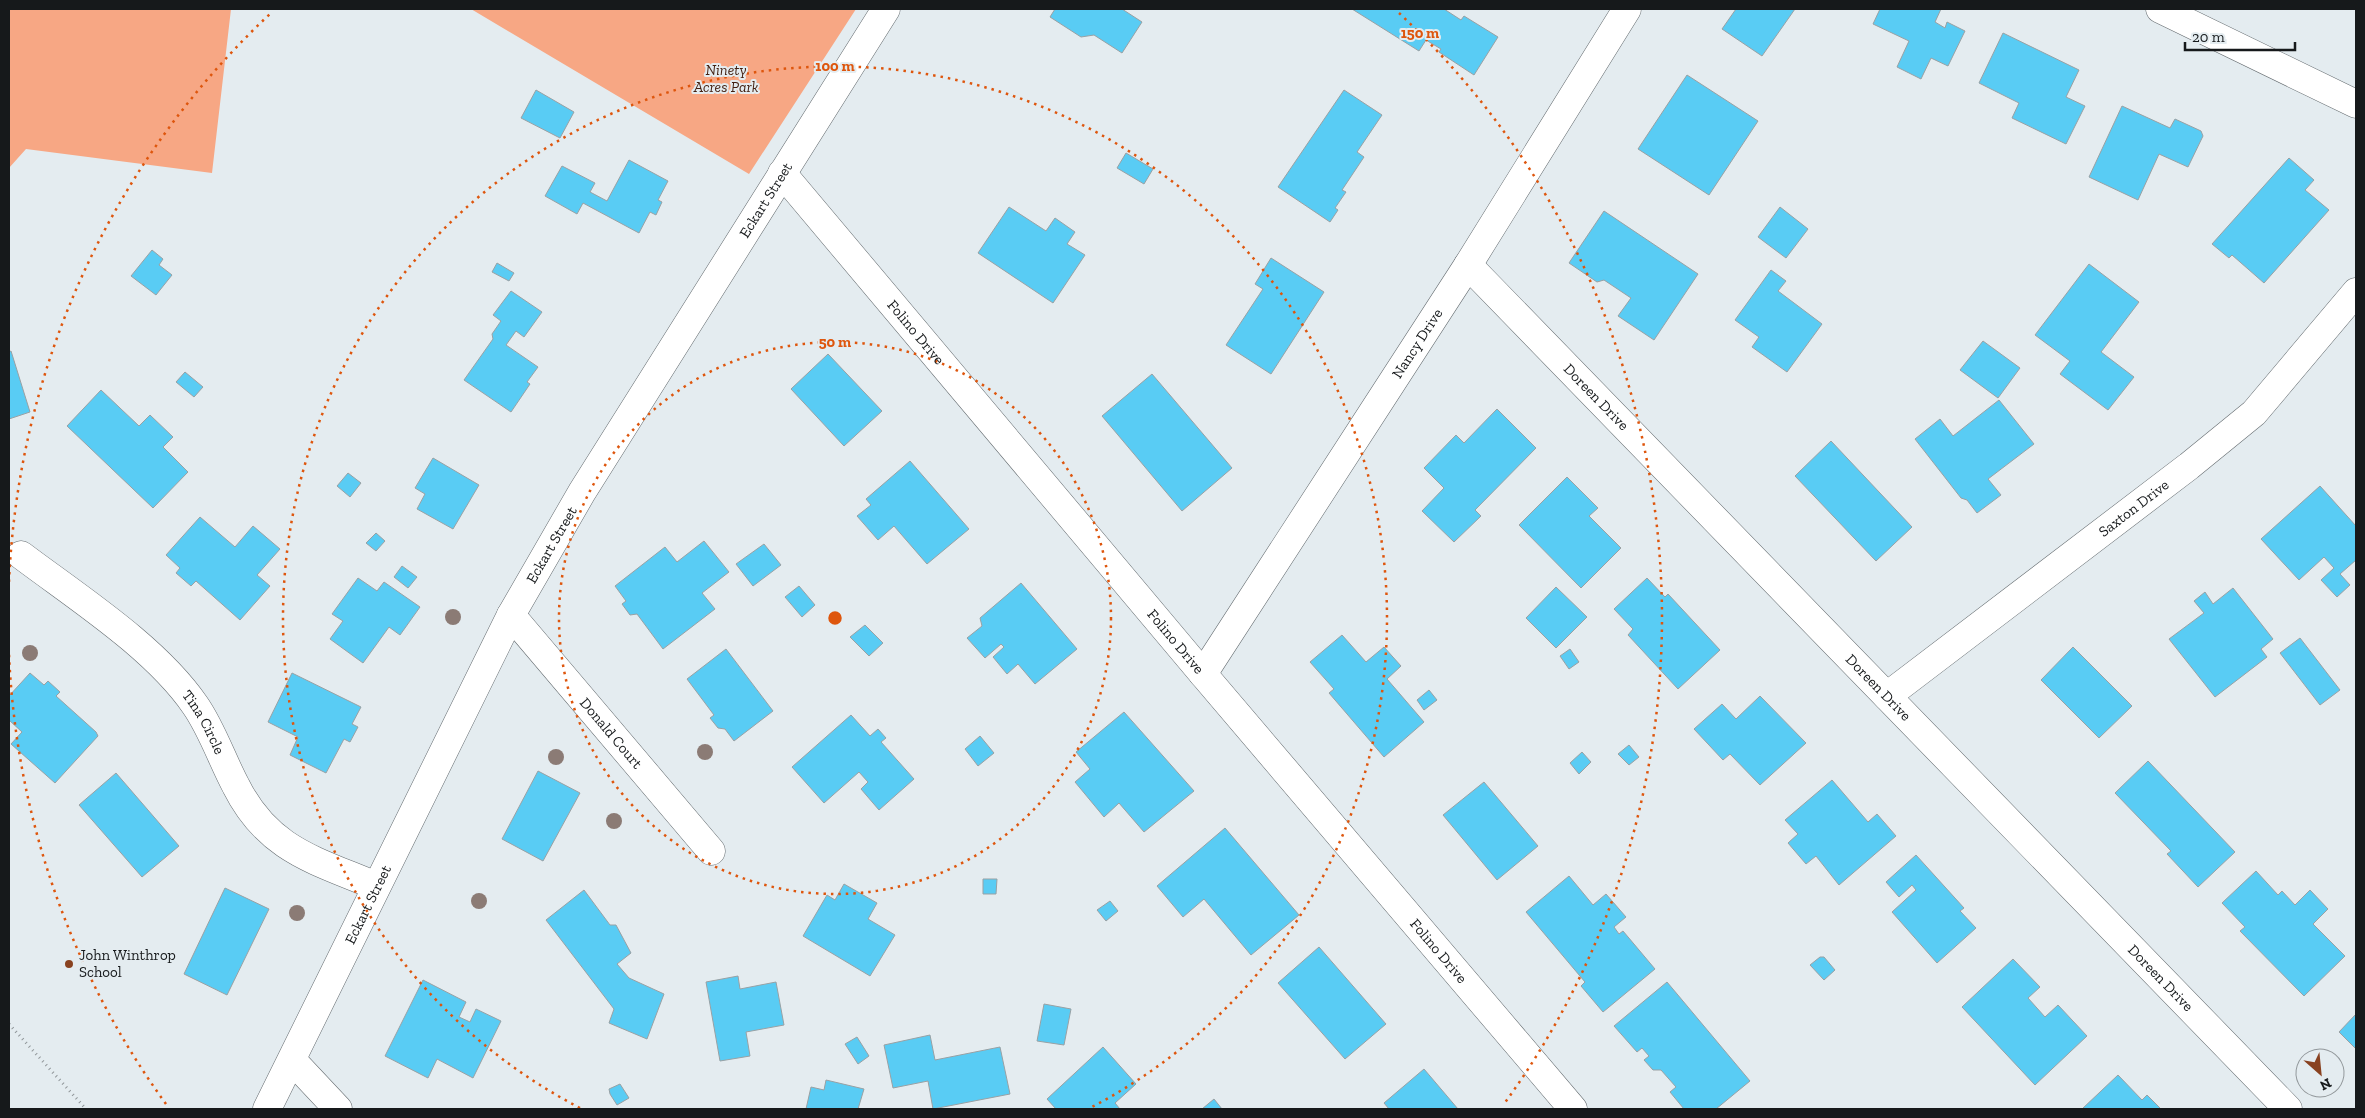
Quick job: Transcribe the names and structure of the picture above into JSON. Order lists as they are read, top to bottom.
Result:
{
  "streets": {
    "street": [
      "Eckart Street",
      "Folino Drive",
      "Nancy Drive",
      "Doreen Drive",
      "Saxton Drive",
      "Tina Circle",
      "Donald Court"
    ]
  },
  "crossings": [
    ["Eckart Street", "Folino Drive"],
    ["Eckart Street", "Tina Circle"],
    ["Eckart Street", "Donald Court"],
    ["Folino Drive", "Nancy Drive"],
    ["Nancy Drive", "Doreen Drive"],
    ["Doreen Drive", "Saxton Drive"]
  ],
  "parks": ["Ninety Acres Park"],
  "places": ["John Winthrop School"],
  "scale_bar": "20 m",
  "north": "bottom right",
  "rings": ["150 m", "100 m", "50 m"]
}
